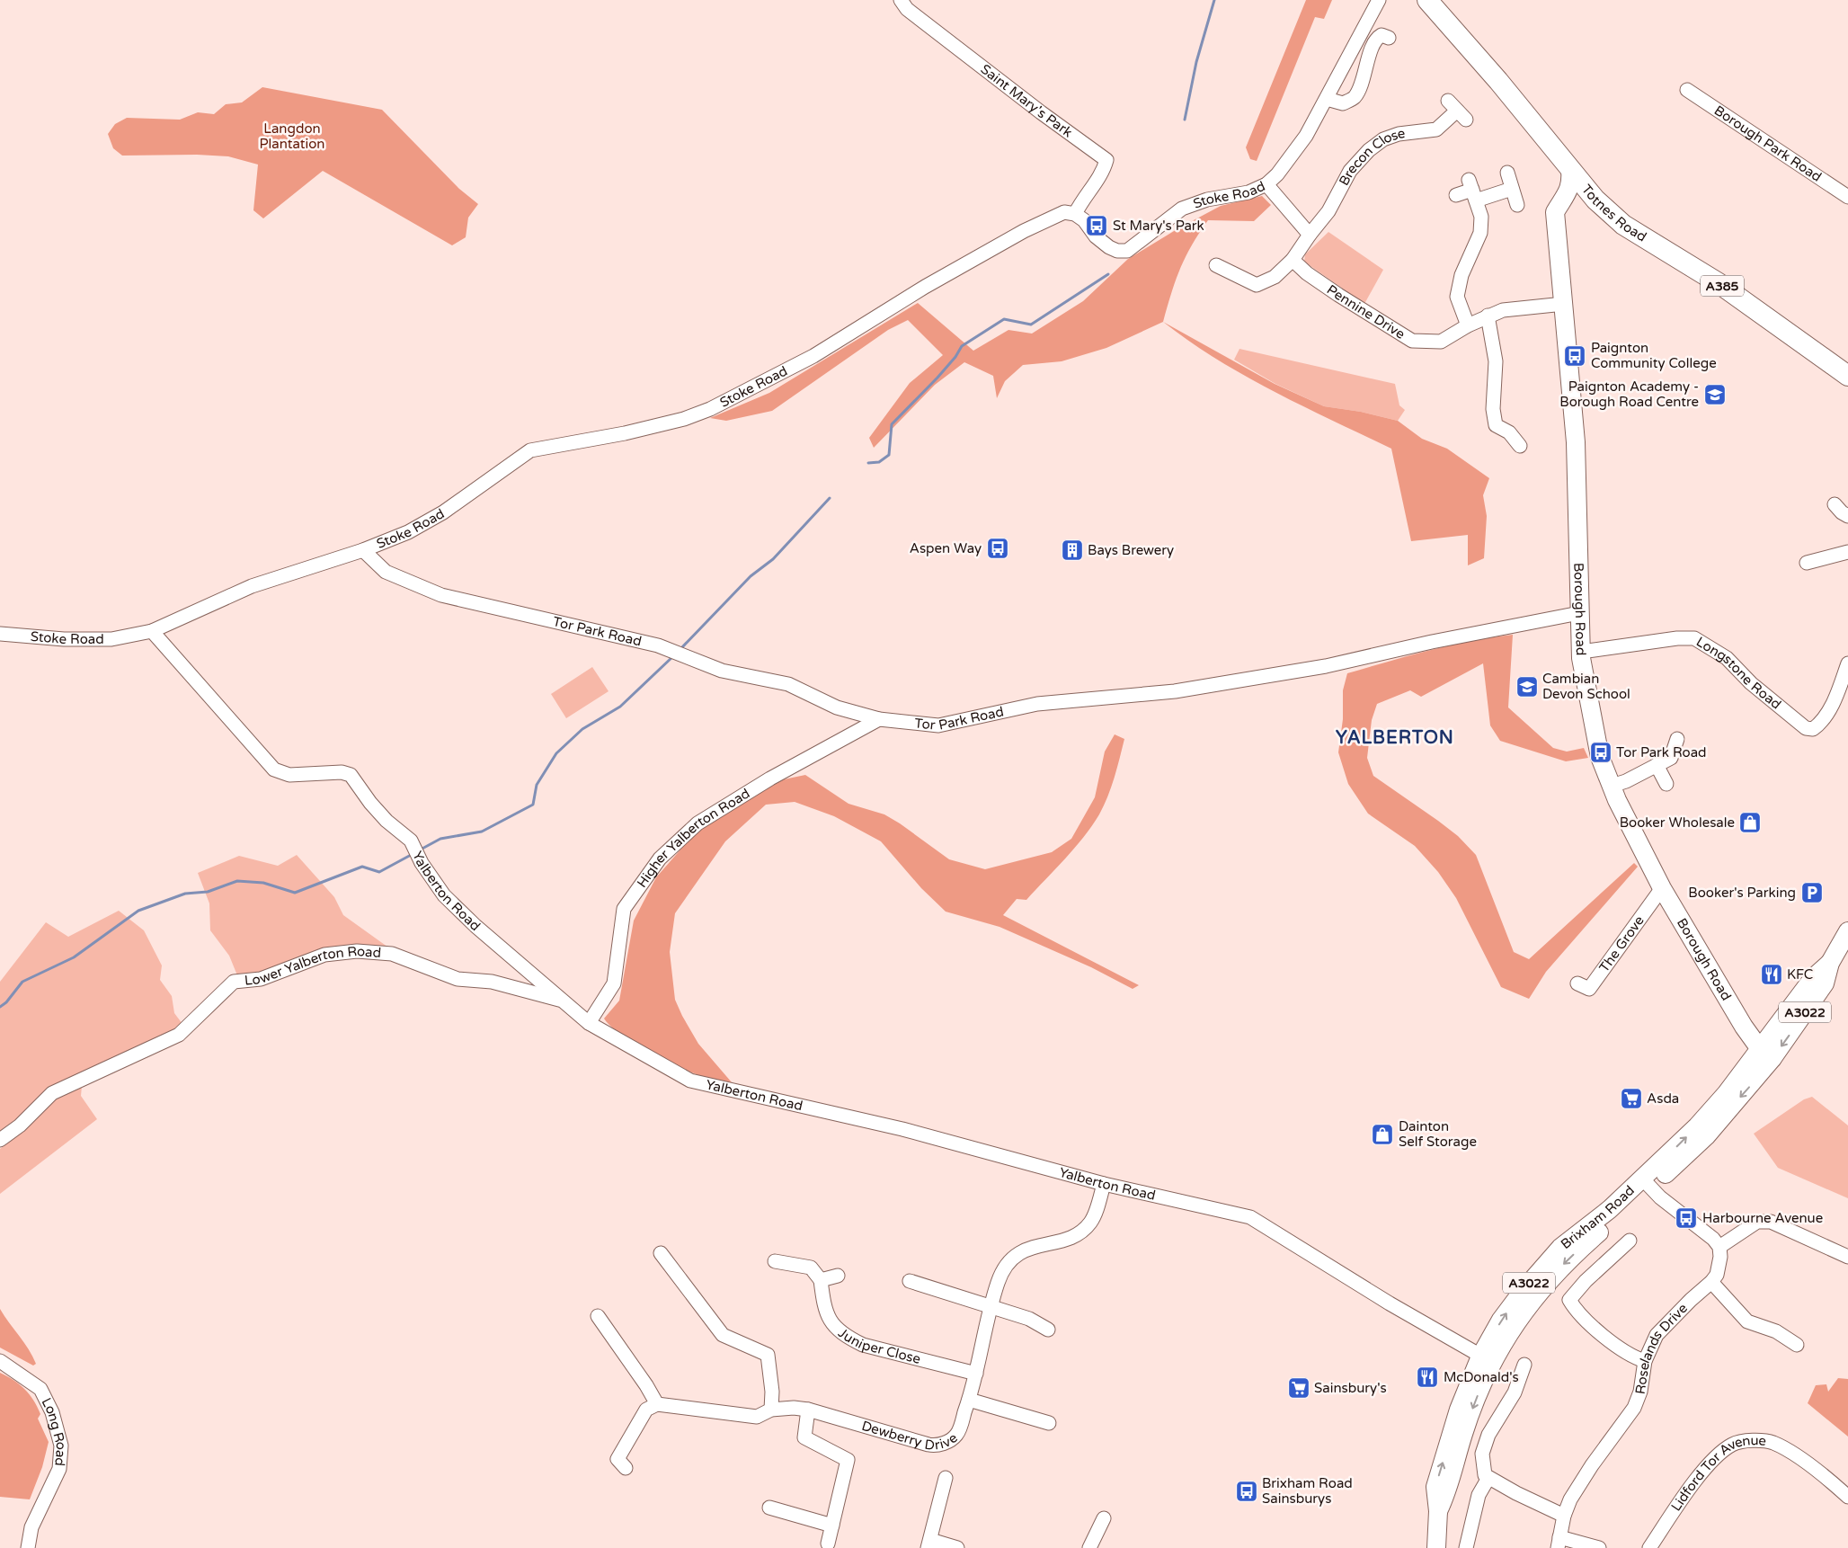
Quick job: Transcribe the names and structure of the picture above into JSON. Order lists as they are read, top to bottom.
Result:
{
  "streets": {
    "highway": ["Totnes Road", "A385"],
    "main road": ["Borough Road", "A3022", "Brixham Road"],
    "street": [
      "Saint Mary's Park",
      "Borough Park Road",
      "Brecon Close",
      "Stoke Road",
      "Pennine Drive",
      "Tor Park Road",
      "Longstone Road",
      "Higher Yalberton Road",
      "Yalberton Road",
      "The Grove",
      "Lower Yalberton Road",
      "Juniper Close",
      "Roselands Drive",
      "Dewberry Drive",
      "Long Road",
      "Lidford Tor Avenue"
    ]
  },
  "crossings": [
    ["Saint Mary's Park", "Stoke Road"],
    ["Stoke Road", "Tor Park Road"],
    ["Stoke Road", "Yalberton Road"],
    ["Totnes Road", "Borough Road"],
    ["Pennine Drive", "Borough Road"],
    ["Borough Road", "Tor Park Road"],
    ["Borough Road", "Longstone Road"],
    ["Borough Road", "The Grove"],
    ["Borough Road", "Brixham Road"],
    ["Tor Park Road", "Higher Yalberton Road"],
    ["Higher Yalberton Road", "Yalberton Road"],
    ["Yalberton Road", "Lower Yalberton Road"],
    ["Yalberton Road", "Brixham Road"],
    ["Yalberton Road", "Dewberry Drive"],
    ["Juniper Close", "Dewberry Drive"]
  ],
  "districts": ["YALBERTON"],
  "parks": ["Langdon Plantation"],
  "places": {
    "bus stop": [
      "St Mary's Park",
      "Paignton Community College",
      "Aspen Way",
      "Tor Park Road",
      "Harbourne Avenue",
      "Brixham Road Sainsburys"
    ],
    "school or university": ["Paignton Academy - Borough Road Centre", "Cambian Devon School"],
    "building": ["Bays Brewery"],
    "shop": ["Booker Wholesale", "Dainton Self Storage"],
    "parking": ["Booker's Parking"],
    "restaurant": ["KFC", "McDonald's"],
    "supermarket": ["Asda", "Sainsbury's"]
  }
}
